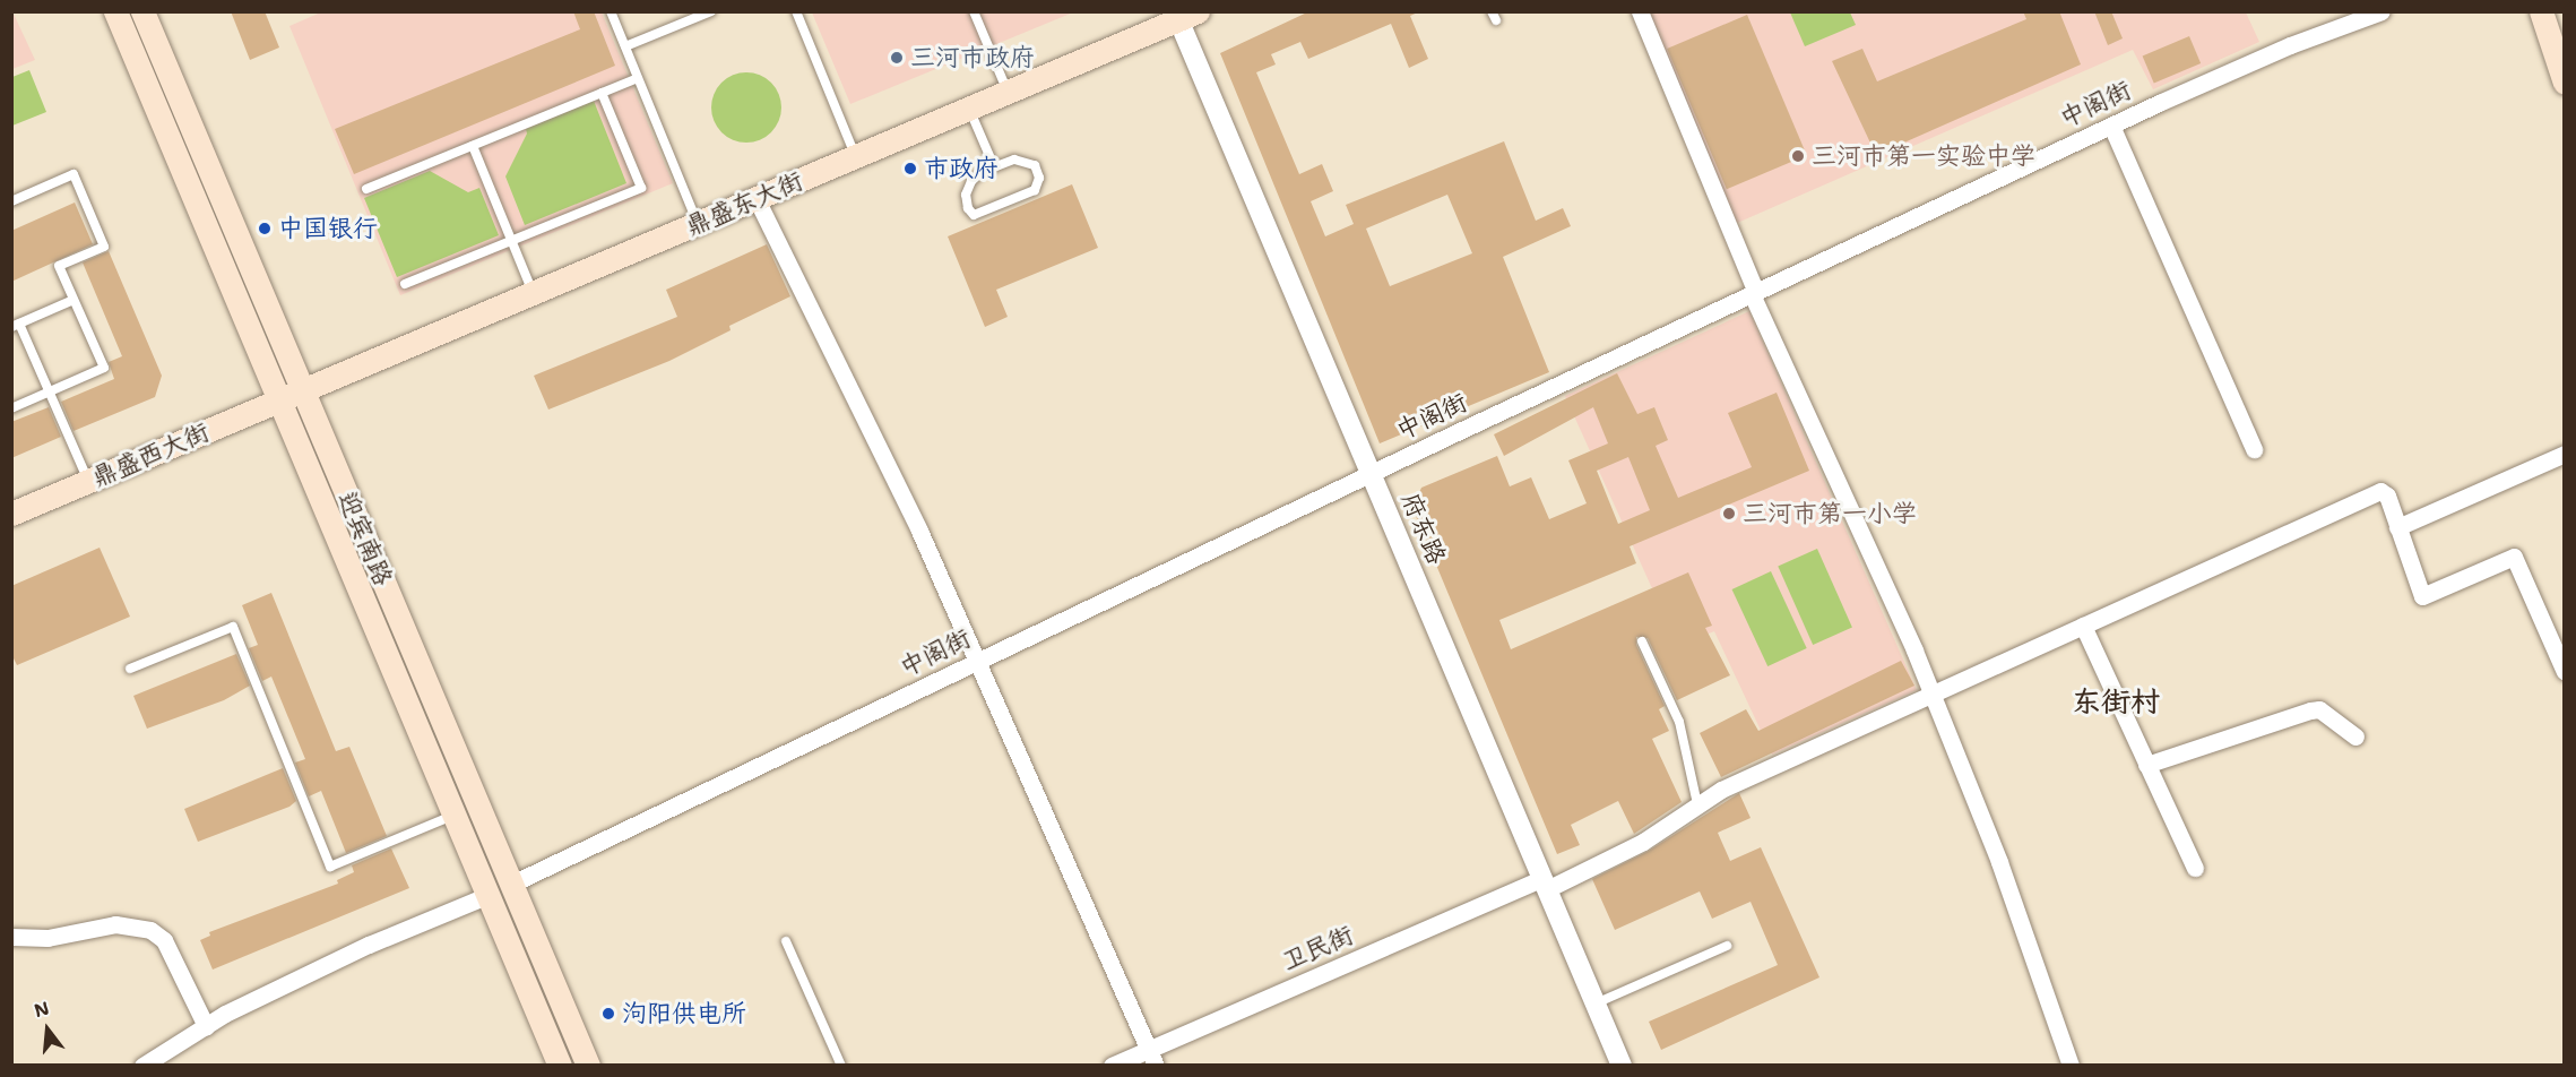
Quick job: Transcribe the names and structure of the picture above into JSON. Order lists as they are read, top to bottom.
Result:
{
  "streets": {
    "main road": ["鼎盛东大街", "鼎盛西大街", "迎宾南路"],
    "street": ["中阁街", "府东路", "卫民街"]
  },
  "crossings": [
    ["中阁街", "府东路"],
    ["中阁街", "迎宾南路"],
    ["鼎盛东大街", "鼎盛西大街"],
    ["鼎盛东大街", "府东路"],
    ["鼎盛东大街", "迎宾南路"],
    ["鼎盛西大街", "迎宾南路"],
    ["府东路", "卫民街"]
  ],
  "districts": ["东街村"],
  "places": [
    "三河市政府",
    "三河市第一实验中学",
    "市政府",
    "中国银行",
    "三河市第一小学",
    "泃阳供电所"
  ],
  "north": "top"
}
